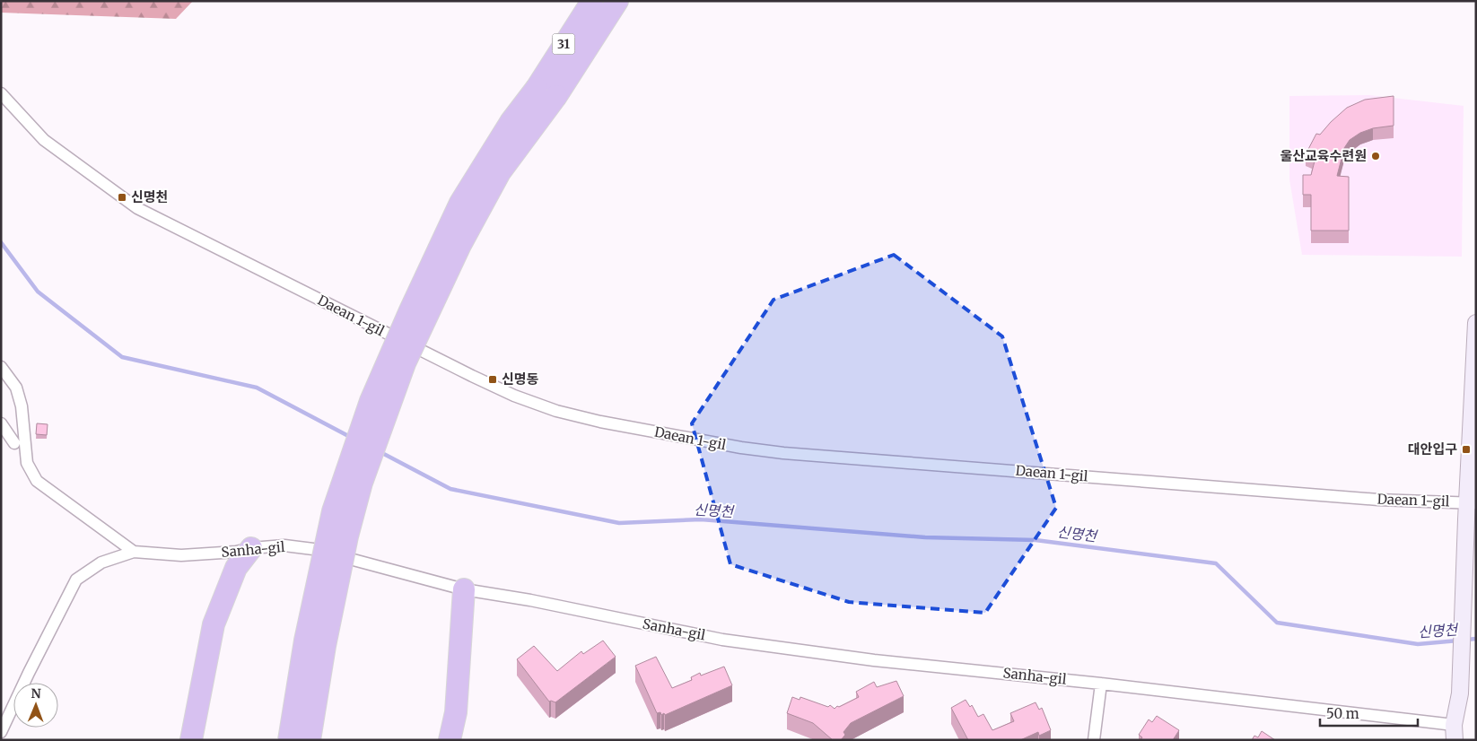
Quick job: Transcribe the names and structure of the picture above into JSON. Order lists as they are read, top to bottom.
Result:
{
  "streets": {
    "highway": ["31"],
    "street": ["Daean 1-gil", "Sanha-gil"]
  },
  "water": ["신명천"],
  "places": {
    "other": ["울산교육수련원"],
    "transit": ["신명천", "신명동", "대안입구"]
  },
  "scale_bar": "50 m",
  "north": "top"
}
